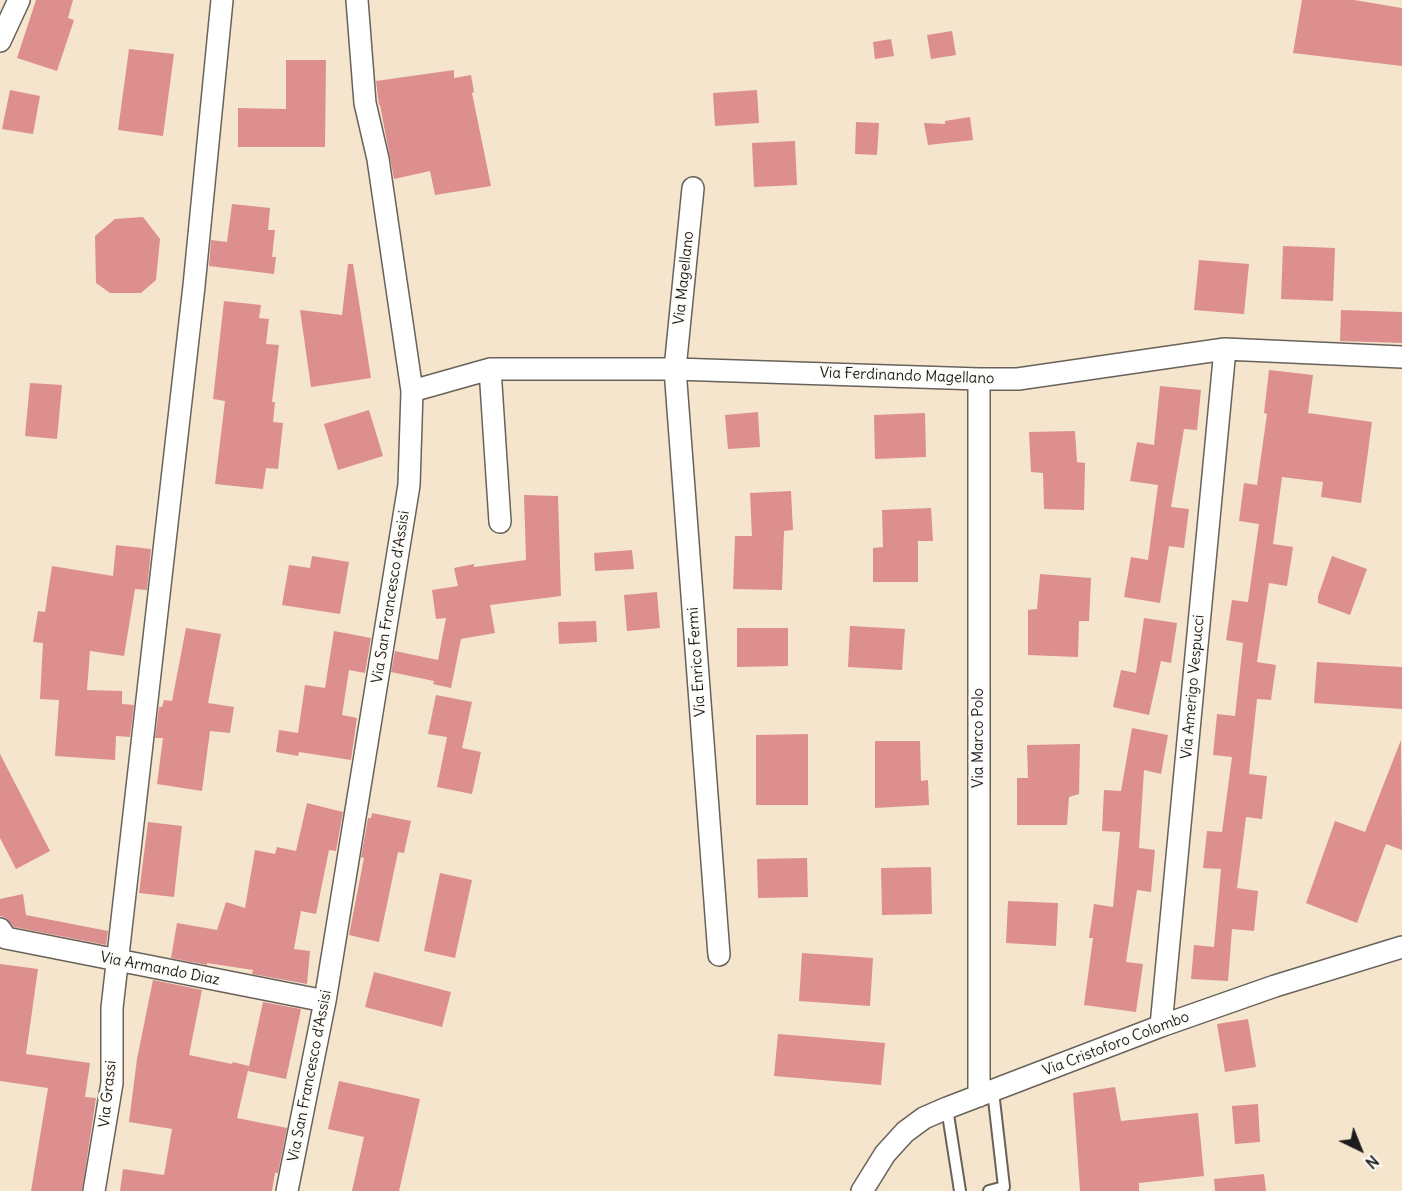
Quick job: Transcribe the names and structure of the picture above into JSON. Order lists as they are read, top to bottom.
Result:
{
  "streets": {
    "street": [
      "Via Magellano",
      "Via Ferdinando Magellano",
      "Via San Francesco d'Assisi",
      "Via Enrico Fermi",
      "Via Amerigo Vespucci",
      "Via Marco Polo",
      "Via Armando Diaz",
      "Via Cristoforo Colombo",
      "Via Grassi"
    ]
  },
  "crossings": [
    ["Via Magellano", "Via Ferdinando Magellano"],
    ["Via Magellano", "Via Enrico Fermi"],
    ["Via Ferdinando Magellano", "Via San Francesco d'Assisi"],
    ["Via Ferdinando Magellano", "Via Enrico Fermi"],
    ["Via Ferdinando Magellano", "Via Amerigo Vespucci"],
    ["Via Ferdinando Magellano", "Via Marco Polo"],
    ["Via San Francesco d'Assisi", "Via Armando Diaz"],
    ["Via Amerigo Vespucci", "Via Cristoforo Colombo"],
    ["Via Marco Polo", "Via Cristoforo Colombo"],
    ["Via Armando Diaz", "Via Grassi"]
  ],
  "north": "bottom right"
}
